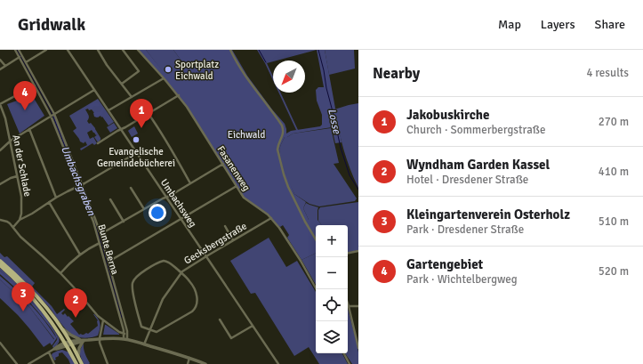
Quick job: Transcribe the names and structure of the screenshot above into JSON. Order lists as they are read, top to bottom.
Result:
{
  "streets": {
    "street": [
      "An der Schlade",
      "Fasanenweg",
      "Umbachsweg",
      "Gecksbergstraße",
      "Bunte Berna"
    ]
  },
  "crossings": [
    ["Fasanenweg", "Gecksbergstraße"],
    ["Umbachsweg", "Gecksbergstraße"]
  ],
  "water": ["Losse", "Umbachsgraben"],
  "parks": ["Eichwald"],
  "places": ["Sportplatz Eichwald", "Evangelische Gemeindebücherei"],
  "north": "bottom left",
  "page": {
    "header": "Gridwalk",
    "nav": ["Map", "Layers", "Share"],
    "heading": ["Nearby", "4 results"],
    "pins": [
      "4",
      "1",
      "3",
      "2"
    ],
    "list": [
      {
        "mark": "1",
        "name": "Jakobuskirche",
        "note": "Church · Sommerbergstraße",
        "value": "270 m"
      },
      {
        "mark": "2",
        "name": "Wyndham Garden Kassel",
        "note": "Hotel · Dresdener Straße",
        "value": "410 m"
      },
      {
        "mark": "3",
        "name": "Kleingartenverein Osterholz",
        "note": "Park · Dresdener Straße",
        "value": "510 m"
      },
      {
        "mark": "4",
        "name": "Gartengebiet",
        "note": "Park · Wichtelbergweg",
        "value": "520 m"
      }
    ],
    "map_buttons": ["+", "−"]
  }
}
